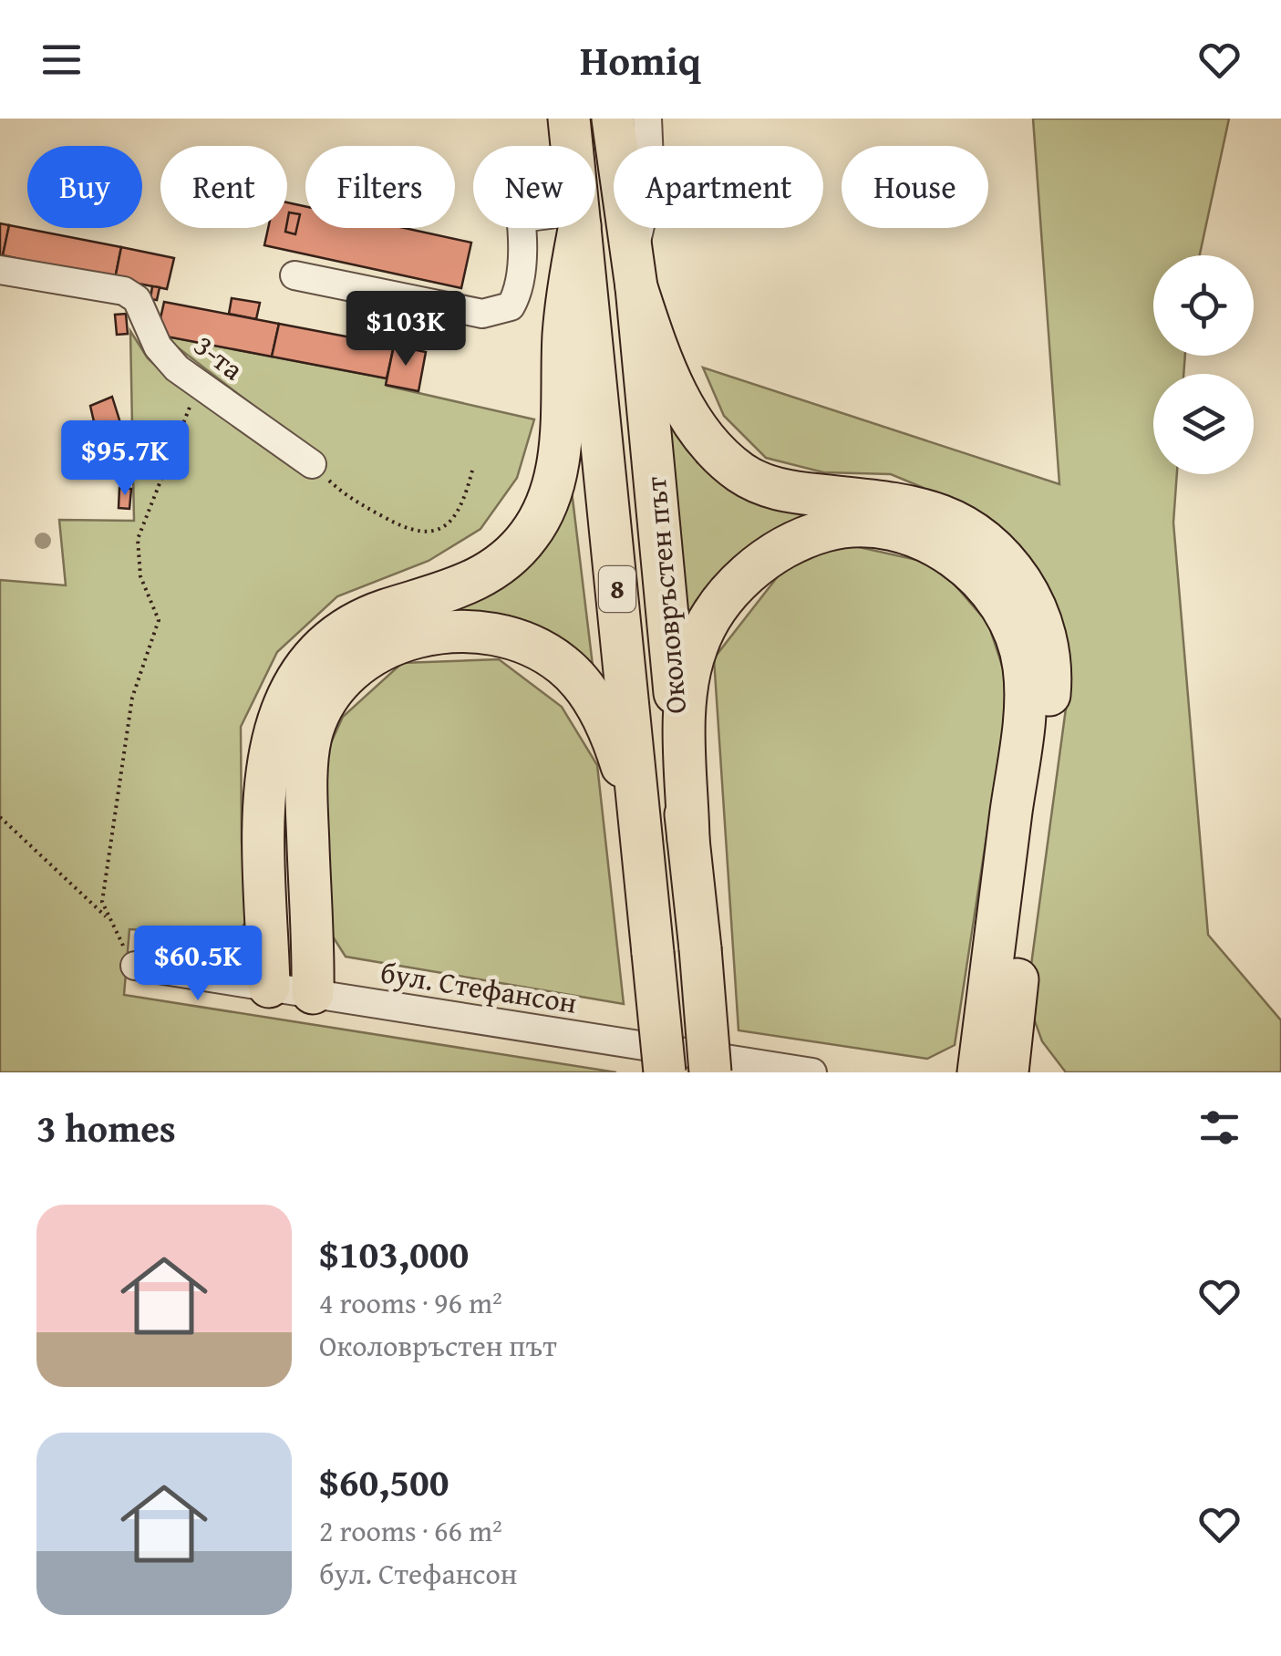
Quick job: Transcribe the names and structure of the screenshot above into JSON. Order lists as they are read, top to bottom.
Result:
{
  "streets": {
    "highway": ["8", "Околовръстен път"],
    "street": ["3-та", "бул. Стефансон"]
  },
  "page": {
    "header": "Homiq",
    "chip": [
      "Buy",
      "Rent",
      "Filters",
      "New",
      "Apartment",
      "House"
    ],
    "price": ["$103K", "$95.7K", "$60.5K"],
    "heading": "3 homes",
    "list": [
      {
        "name": "$103,000",
        "note": "4 rooms · 96 m² · Околовръстен път"
      },
      {
        "name": "$60,500",
        "note": "2 rooms · 66 m² · бул. Стефансон"
      }
    ]
  }
}
